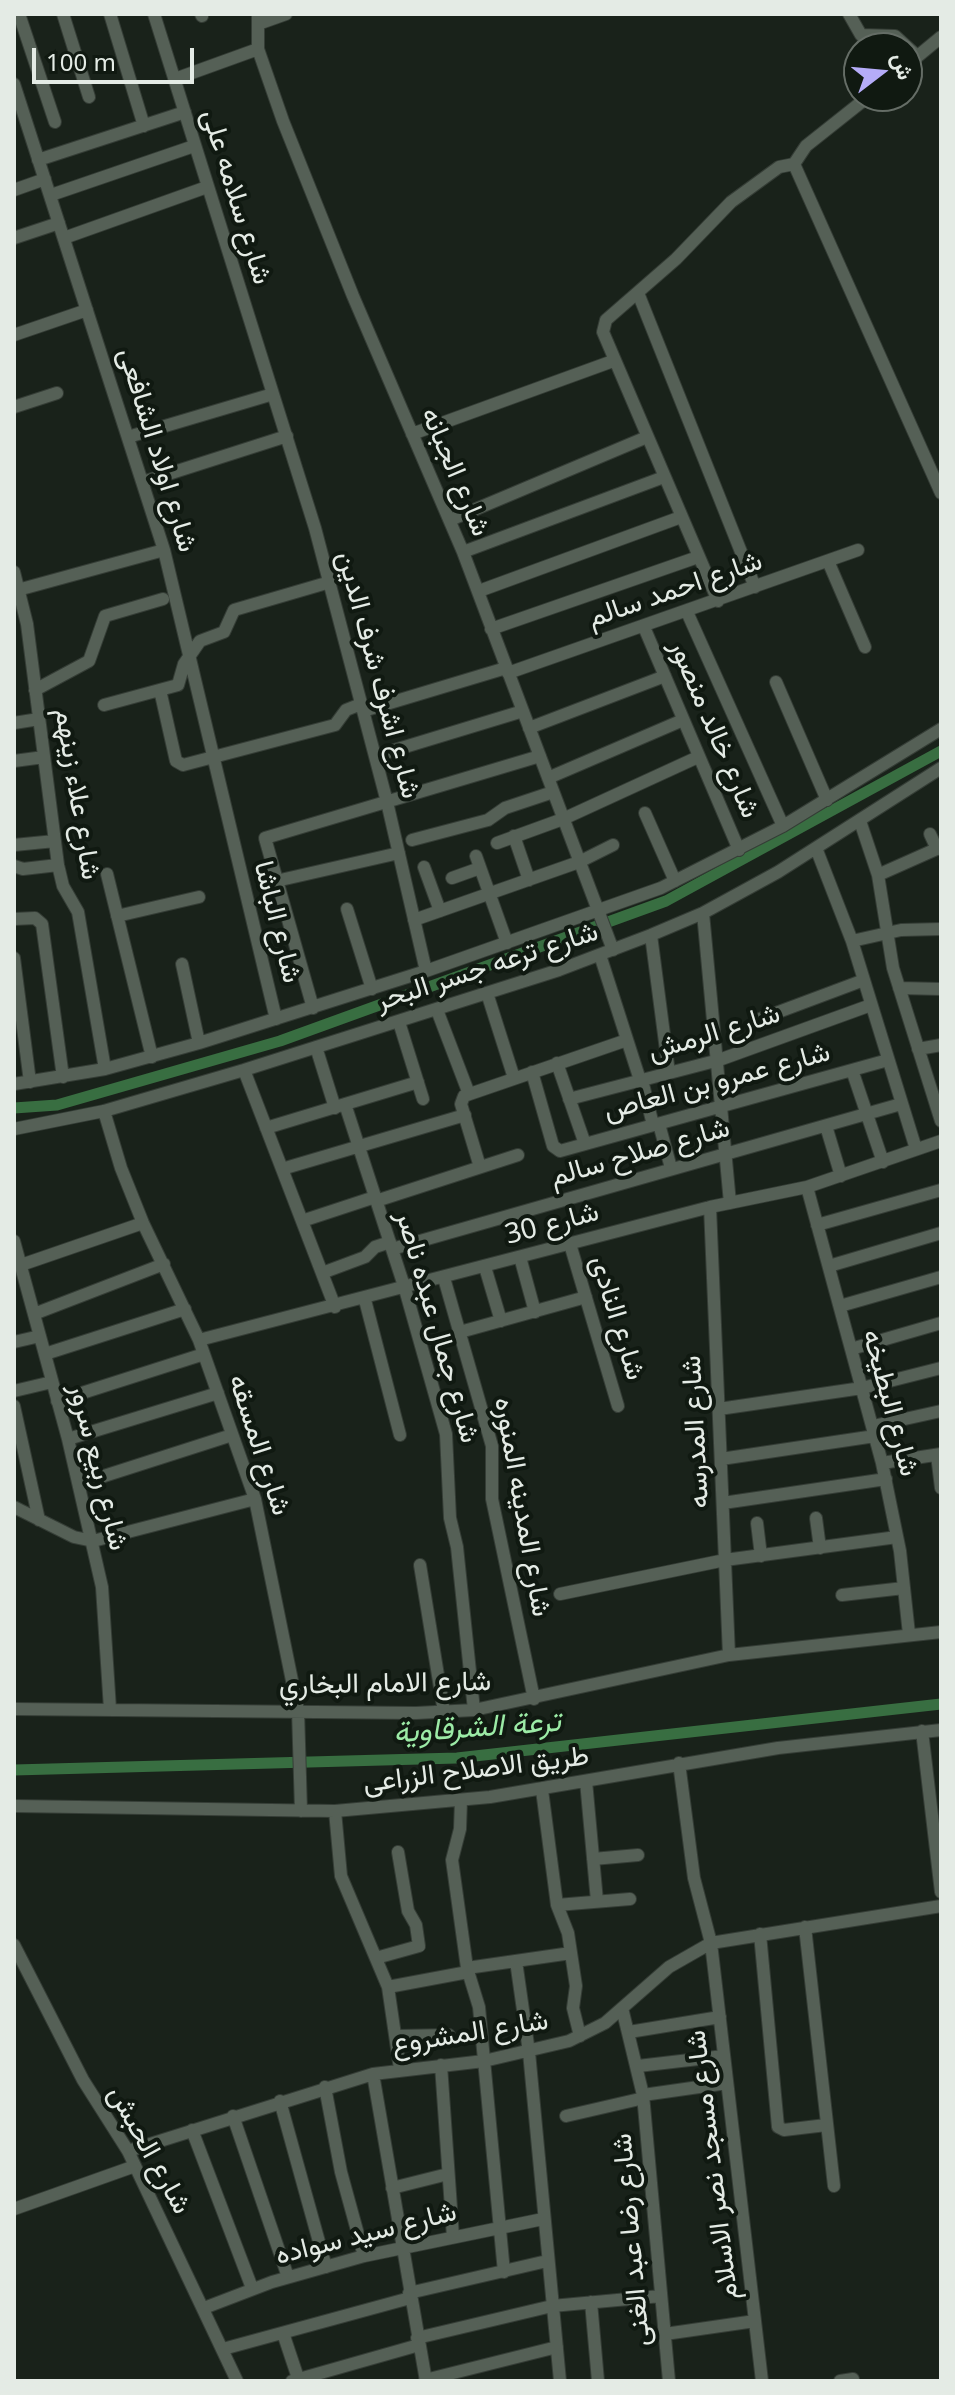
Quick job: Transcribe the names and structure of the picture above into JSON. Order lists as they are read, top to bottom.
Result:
{
  "streets": {
    "street": [
      "شارع سلامه على",
      "شارع اولاد الشافعى",
      "شارع الجبانه",
      "شارع احمد سالم",
      "شارع اشرف شرف الدين",
      "شارع خالد منصور",
      "شارع علاء زينهم",
      "شارع الباشا",
      "شارع ترعه جسر البحر",
      "شارع الرمش",
      "شارع عمرو بن العاص",
      "شارع صلاح سالم",
      "شارع 30",
      "شارع النادى",
      "شارع جمال عبده ناصر",
      "شارع البطيخه",
      "شارع المدرسه",
      "شارع المسقه",
      "شارع ربيع سرور",
      "شارع المدينه المنوره",
      "شارع الامام البخاري",
      "طريق الاصلاح الزراعى",
      "شارع المشروع",
      "شارع الحبش",
      "شارع مسجد نصر الاسلام",
      "شارع سيد سواده",
      "شارع رضا عبد الغنى"
    ]
  },
  "crossings": [
    ["شارع سلامه على", "شارع اشرف شرف الدين"],
    ["شارع اولاد الشافعى", "شارع احمد سالم"],
    ["شارع اولاد الشافعى", "شارع الباشا"],
    ["شارع الجبانه", "شارع احمد سالم"],
    ["شارع الجبانه", "شارع ترعه جسر البحر"],
    ["شارع احمد سالم", "شارع اشرف شرف الدين"],
    ["شارع احمد سالم", "شارع خالد منصور"],
    ["شارع اشرف شرف الدين", "شارع ترعه جسر البحر"],
    ["شارع خالد منصور", "شارع ترعه جسر البحر"],
    ["شارع علاء زينهم", "شارع ترعه جسر البحر"],
    ["شارع الباشا", "شارع ترعه جسر البحر"],
    ["شارع ترعه جسر البحر", "شارع جمال عبده ناصر"],
    ["شارع ترعه جسر البحر", "شارع المسقه"],
    ["شارع صلاح سالم", "شارع جمال عبده ناصر"],
    ["شارع 30", "شارع النادى"],
    ["شارع 30", "شارع جمال عبده ناصر"],
    ["شارع 30", "شارع البطيخه"],
    ["شارع 30", "شارع المدرسه"],
    ["شارع 30", "شارع المسقه"],
    ["شارع 30", "شارع المدينه المنوره"],
    ["شارع جمال عبده ناصر", "شارع الامام البخاري"],
    ["شارع البطيخه", "شارع الامام البخاري"],
    ["شارع المدرسه", "شارع الامام البخاري"],
    ["شارع المسقه", "شارع الامام البخاري"],
    ["شارع المسقه", "طريق الاصلاح الزراعى"],
    ["شارع ربيع سرور", "شارع الامام البخاري"],
    ["شارع المدينه المنوره", "شارع الامام البخاري"],
    ["طريق الاصلاح الزراعى", "شارع مسجد نصر الاسلام"],
    ["شارع المشروع", "شارع الحبش"],
    ["شارع المشروع", "شارع مسجد نصر الاسلام"],
    ["شارع المشروع", "شارع رضا عبد الغنى"],
    ["شارع الحبش", "شارع سيد سواده"]
  ],
  "water": ["ترعة الشرقاوية"],
  "scale_bar": "100 m",
  "north": "right"
}
